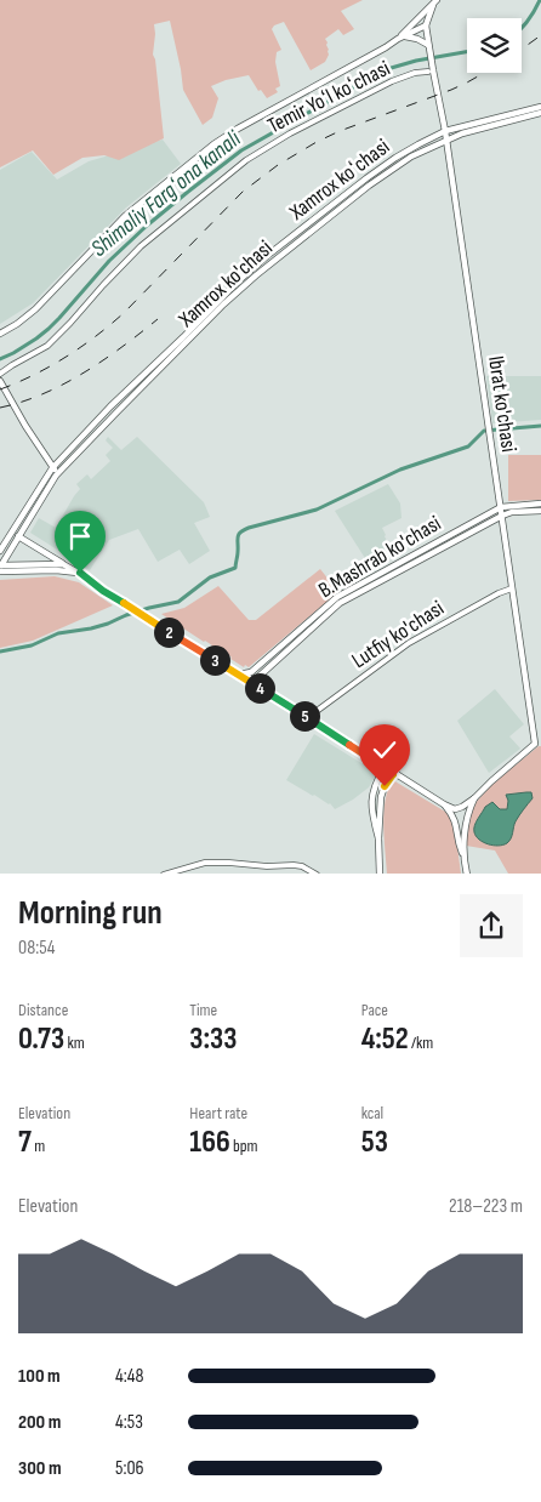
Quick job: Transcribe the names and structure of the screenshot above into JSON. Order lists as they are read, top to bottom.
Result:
{
  "streets": {
    "main road": [
      "Xamrox koʻchasi",
      "Xamrox ko'chasi",
      "Ibrat ko'chasi",
      "B.Mashrab ko'chasi"
    ],
    "street": ["Temir Yoʻl koʻchasi", "Lutfiy ko'chasi"]
  },
  "crossings": [
    ["Temir Yoʻl koʻchasi", "Ibrat ko'chasi"],
    ["Xamrox koʻchasi", "Ibrat ko'chasi"],
    ["Xamrox ko'chasi", "Ibrat ko'chasi"],
    ["Ibrat ko'chasi", "B.Mashrab ko'chasi"],
    ["Ibrat ko'chasi", "Lutfiy ko'chasi"]
  ],
  "water": ["Shimoliy Fargʻona kanali"],
  "page": {
    "pins": [
      "2",
      "3",
      "4",
      "5"
    ],
    "heading": ["Morning run", "08:54"],
    "stats": [
      ["Distance", "0.73 km"],
      ["Time", "3:33"],
      ["Pace", "4:52 /km"],
      ["Elevation", "7 m"],
      ["Heart rate", "166 bpm"],
      ["kcal", "53"]
    ],
    "chart": ["Elevation", "218–223 m"],
    "list": [
      {
        "name": "100 m",
        "note": "4:48"
      },
      {
        "name": "200 m",
        "note": "4:53"
      },
      {
        "name": "300 m",
        "note": "5:06"
      }
    ]
  }
}
